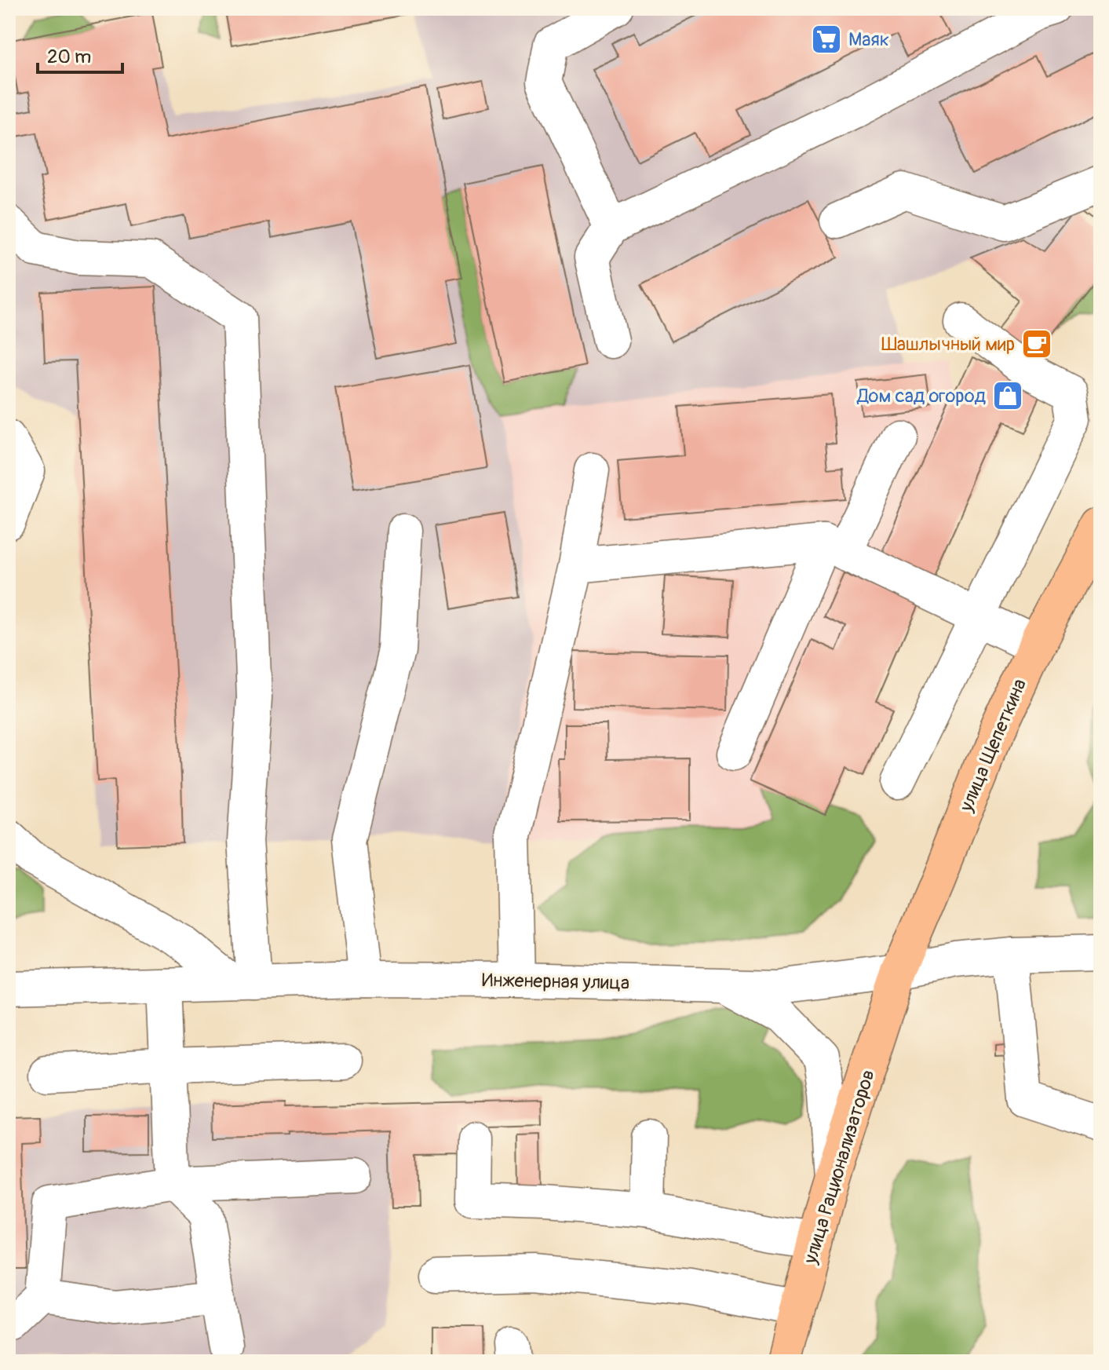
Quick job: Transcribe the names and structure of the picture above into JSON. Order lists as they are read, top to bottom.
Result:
{
  "streets": {
    "main road": ["улица Щепеткина", "улица Рационализаторов"],
    "street": ["Инженерная улица"]
  },
  "crossings": [
    ["улица Щепеткина", "Инженерная улица"],
    ["улица Щепеткина", "улица Рационализаторов"],
    ["Инженерная улица", "улица Рационализаторов"]
  ],
  "places": {
    "supermarket": ["Маяк"],
    "cafe": ["Шашлычный мир"],
    "shop": ["Дом сад огород"]
  },
  "scale_bar": "20 m"
}
